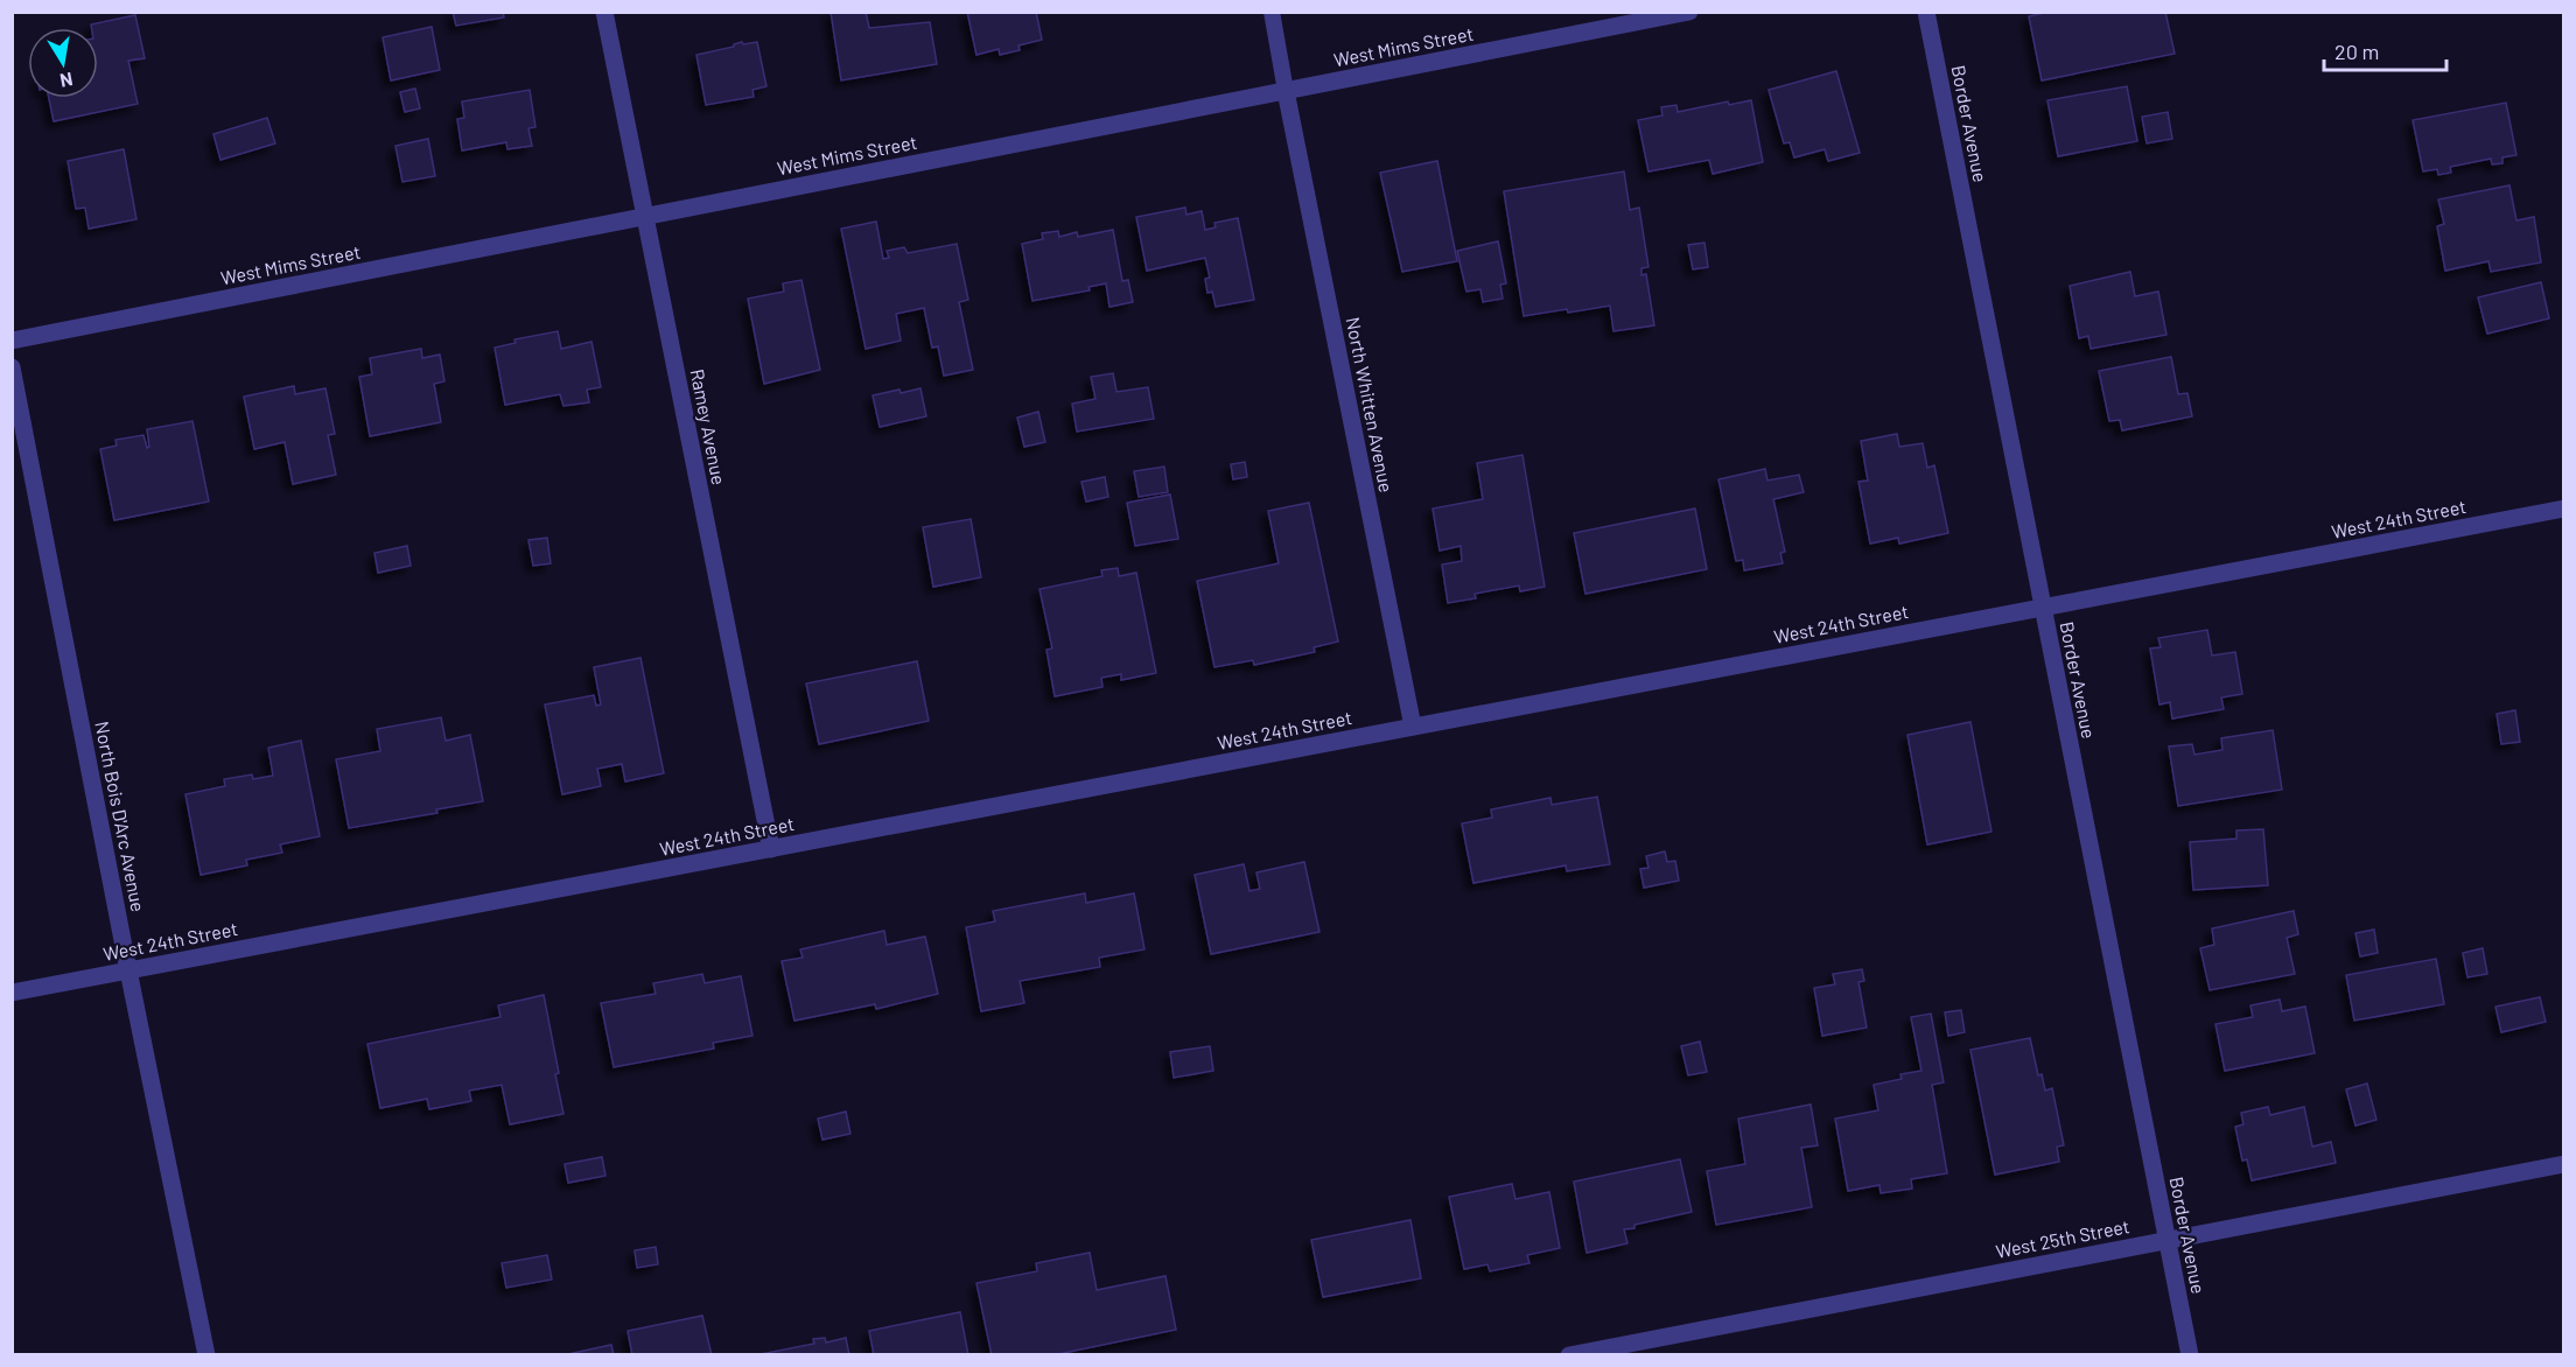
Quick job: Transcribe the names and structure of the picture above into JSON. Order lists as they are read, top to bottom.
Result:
{
  "streets": {
    "street": [
      "West Mims Street",
      "Border Avenue",
      "North Whitten Avenue",
      "Ramey Avenue",
      "West 24th Street",
      "North Bois D'Arc Avenue",
      "West 25th Street"
    ]
  },
  "crossings": [
    ["West Mims Street", "North Whitten Avenue"],
    ["West Mims Street", "Ramey Avenue"],
    ["Border Avenue", "West 24th Street"],
    ["Border Avenue", "West 25th Street"],
    ["North Whitten Avenue", "West 24th Street"],
    ["Ramey Avenue", "West 24th Street"],
    ["West 24th Street", "North Bois D'Arc Avenue"]
  ],
  "scale_bar": "20 m",
  "north": "bottom"
}
